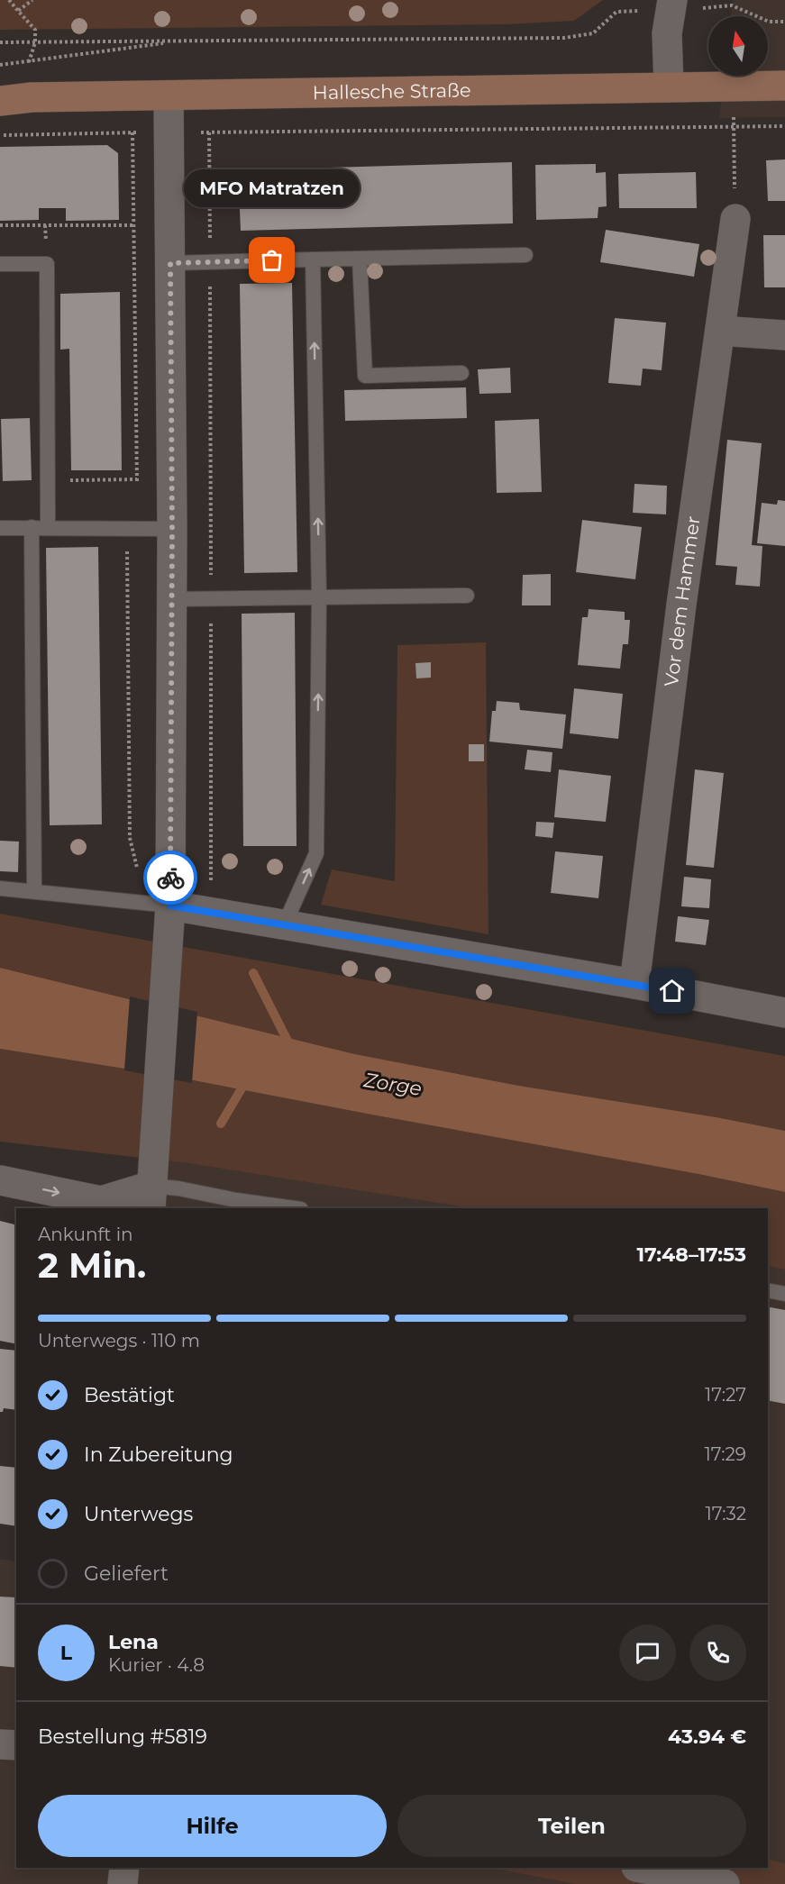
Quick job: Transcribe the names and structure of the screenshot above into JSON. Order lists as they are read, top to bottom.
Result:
{
  "streets": {
    "main road": ["Hallesche Straße"],
    "street": ["Vor dem Hammer"]
  },
  "water": ["Zorge"],
  "places": ["MFO Matratzen"],
  "north": "top",
  "page": {
    "bubble": "MFO Matratzen",
    "heading": ["2 Min.", "Ankunft in", "17:48–17:53"],
    "panel": [
      "Lena",
      "Kurier · 4.8",
      "Bestellung #5819",
      "43.94 €"
    ],
    "bar": "Unterwegs · 110 m",
    "list": [
      ["Bestätigt", "17:27"],
      ["In Zubereitung", "17:29"],
      ["Unterwegs", "17:32"],
      "Geliefert"
    ],
    "round": "L",
    "buttons": ["Hilfe", "Teilen"]
  }
}
